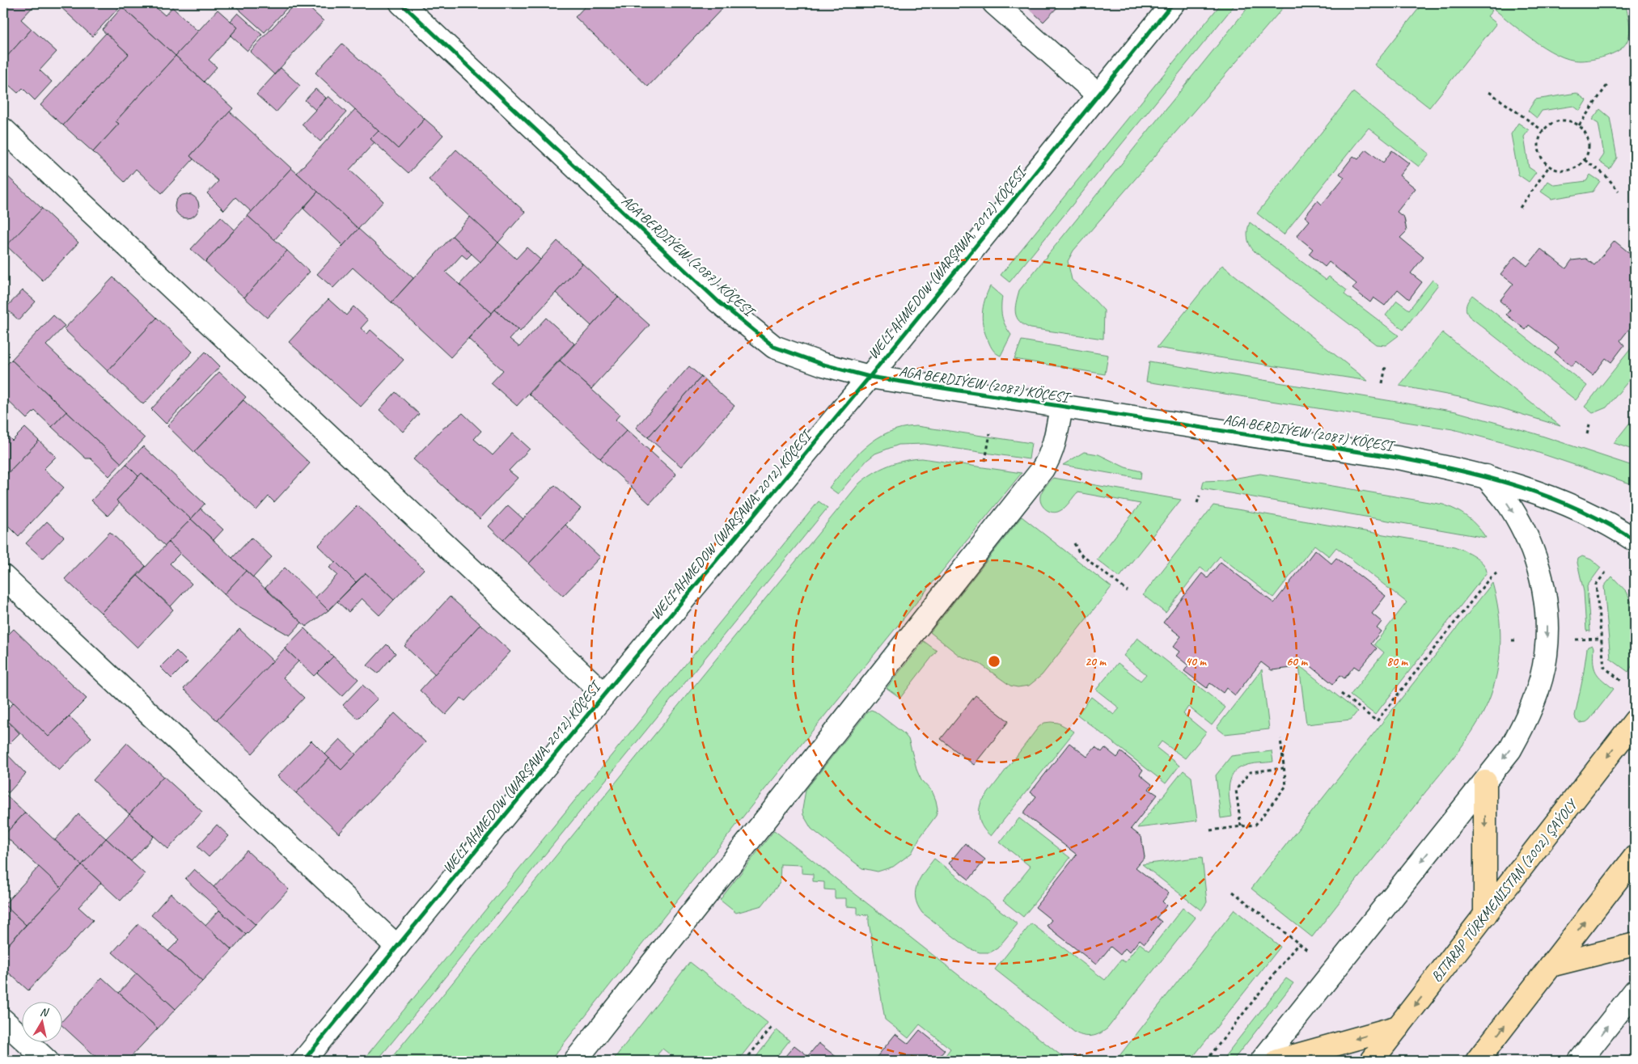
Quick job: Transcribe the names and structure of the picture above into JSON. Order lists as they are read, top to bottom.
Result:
{
  "streets": {
    "main road": ["BITARAP TÜRKMENISTAN (2002) ŞAÝOLY"],
    "street": ["AGA BERDIÝEW (2087) KÖÇESI", "WELI AHMEDOW (WARŞAWA, 2012) KÖÇESI"]
  },
  "crossings": [
    ["AGA BERDIÝEW (2087) KÖÇESI", "WELI AHMEDOW (WARŞAWA, 2012) KÖÇESI"]
  ],
  "north": "top",
  "rings": [
    "20 m",
    "40 m",
    "60 m",
    "80 m"
  ]
}
